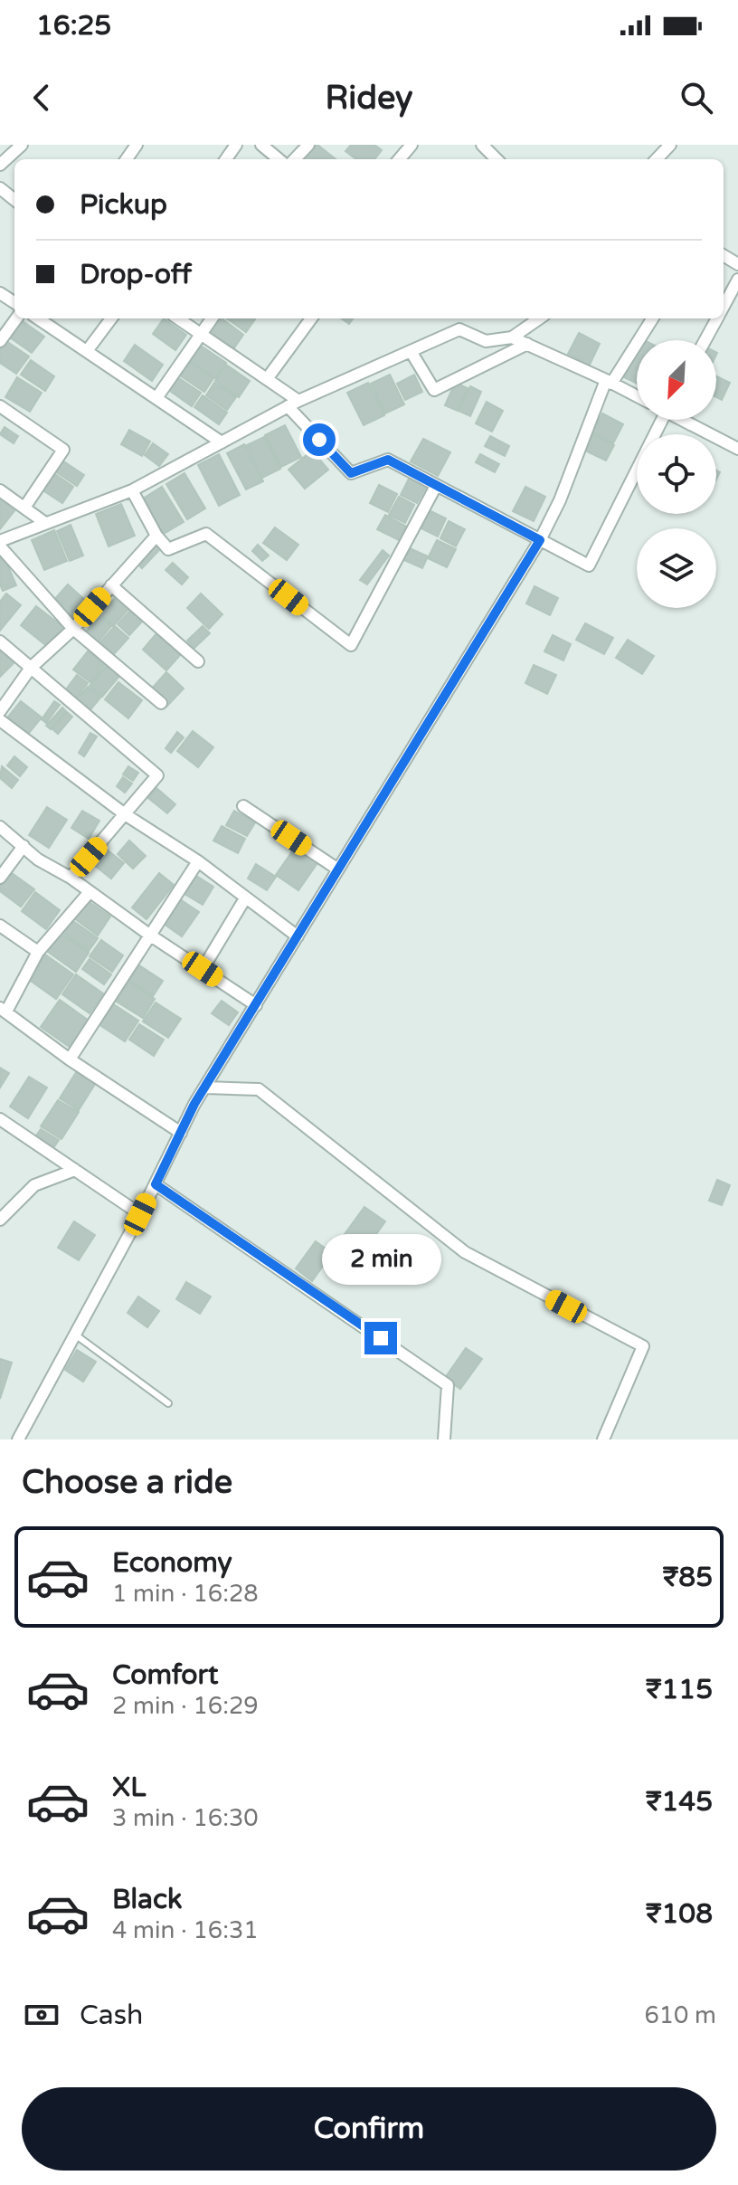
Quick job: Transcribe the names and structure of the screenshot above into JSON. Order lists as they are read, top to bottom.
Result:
{
  "north": "bottom left",
  "page": {
    "status": "16:25",
    "header": "Ridey",
    "banner": ["Pickup", "Drop-off"],
    "bubble": "2 min",
    "heading": "Choose a ride",
    "list": [
      {
        "name": "Economy",
        "note": "1 min · 16:28",
        "value": "₹85"
      },
      {
        "name": "Comfort",
        "note": "2 min · 16:29",
        "value": "₹115"
      },
      {
        "name": "XL",
        "note": "3 min · 16:30",
        "value": "₹145"
      },
      {
        "name": "Black",
        "note": "4 min · 16:31",
        "value": "₹108"
      }
    ],
    "pay": ["Cash", "610 m"],
    "buttons": "Confirm"
  }
}
